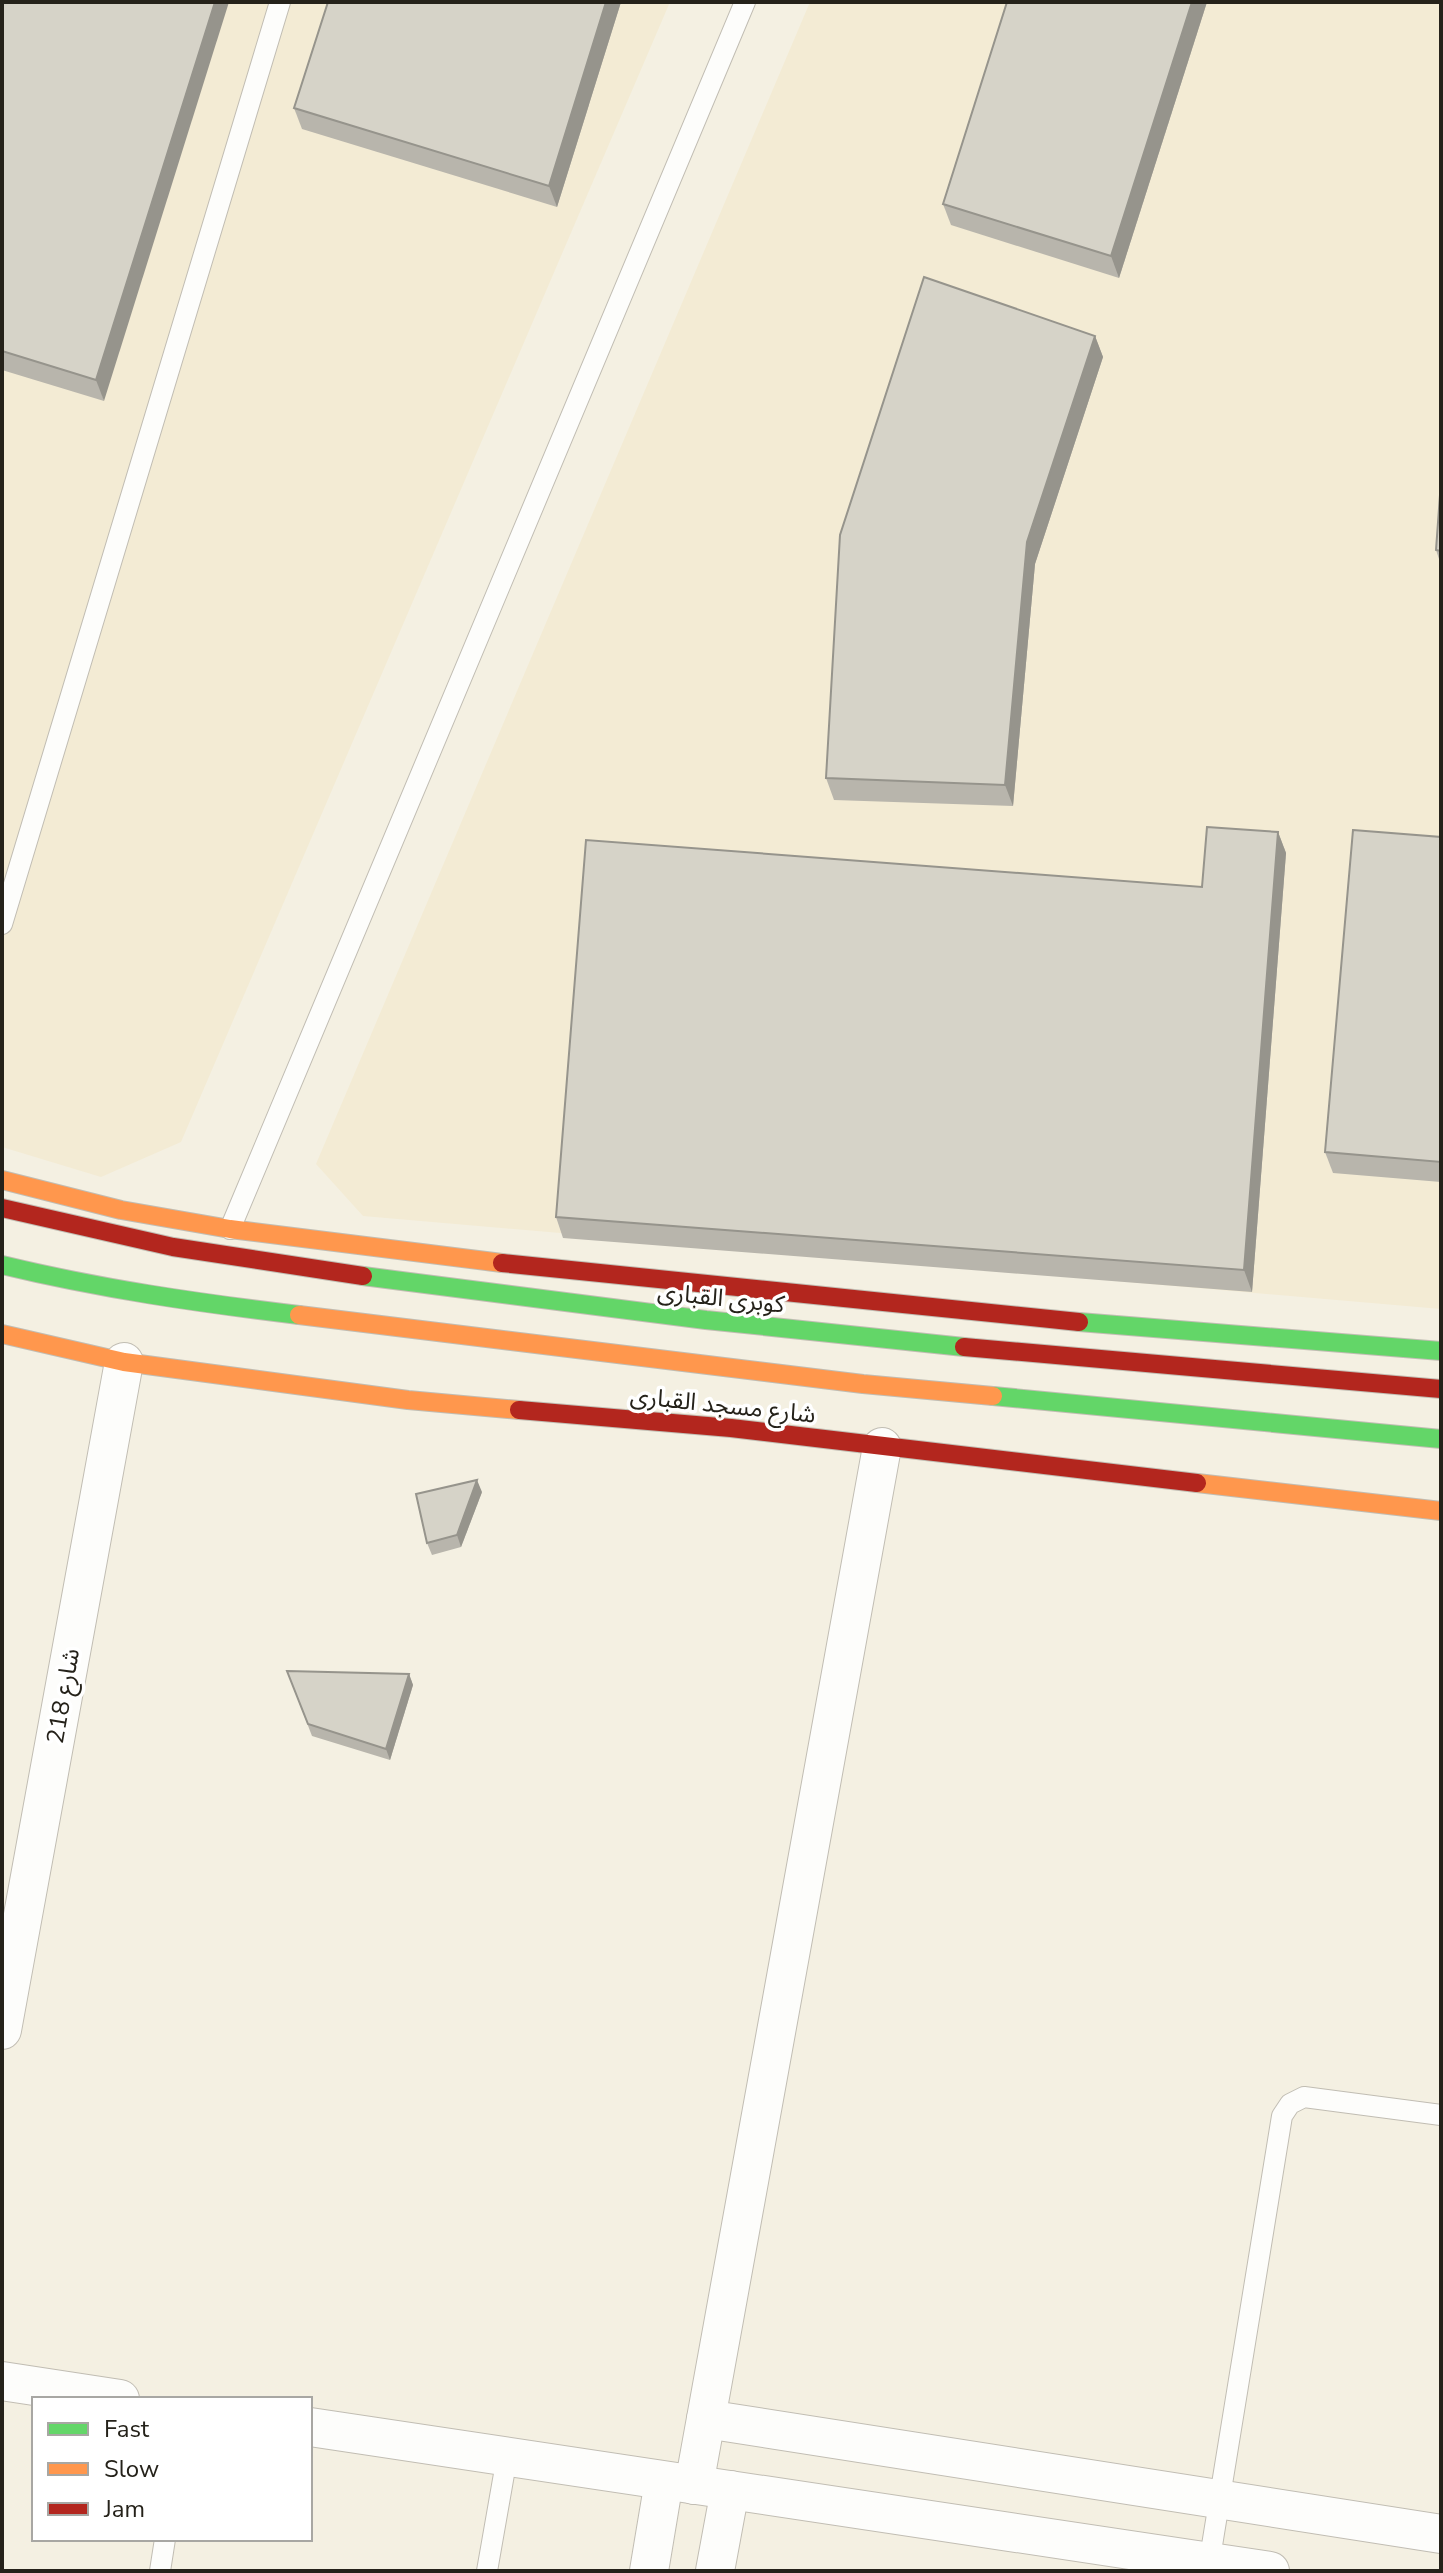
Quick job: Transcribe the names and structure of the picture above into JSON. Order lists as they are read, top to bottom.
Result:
{
  "streets": {
    "street": ["كوبرى القبارى", "شارع مسجد القبارى", "شارع 218"]
  },
  "crossings": [
    ["شارع مسجد القبارى", "شارع 218"]
  ],
  "legend": ["Fast", "Slow", "Jam"]
}
